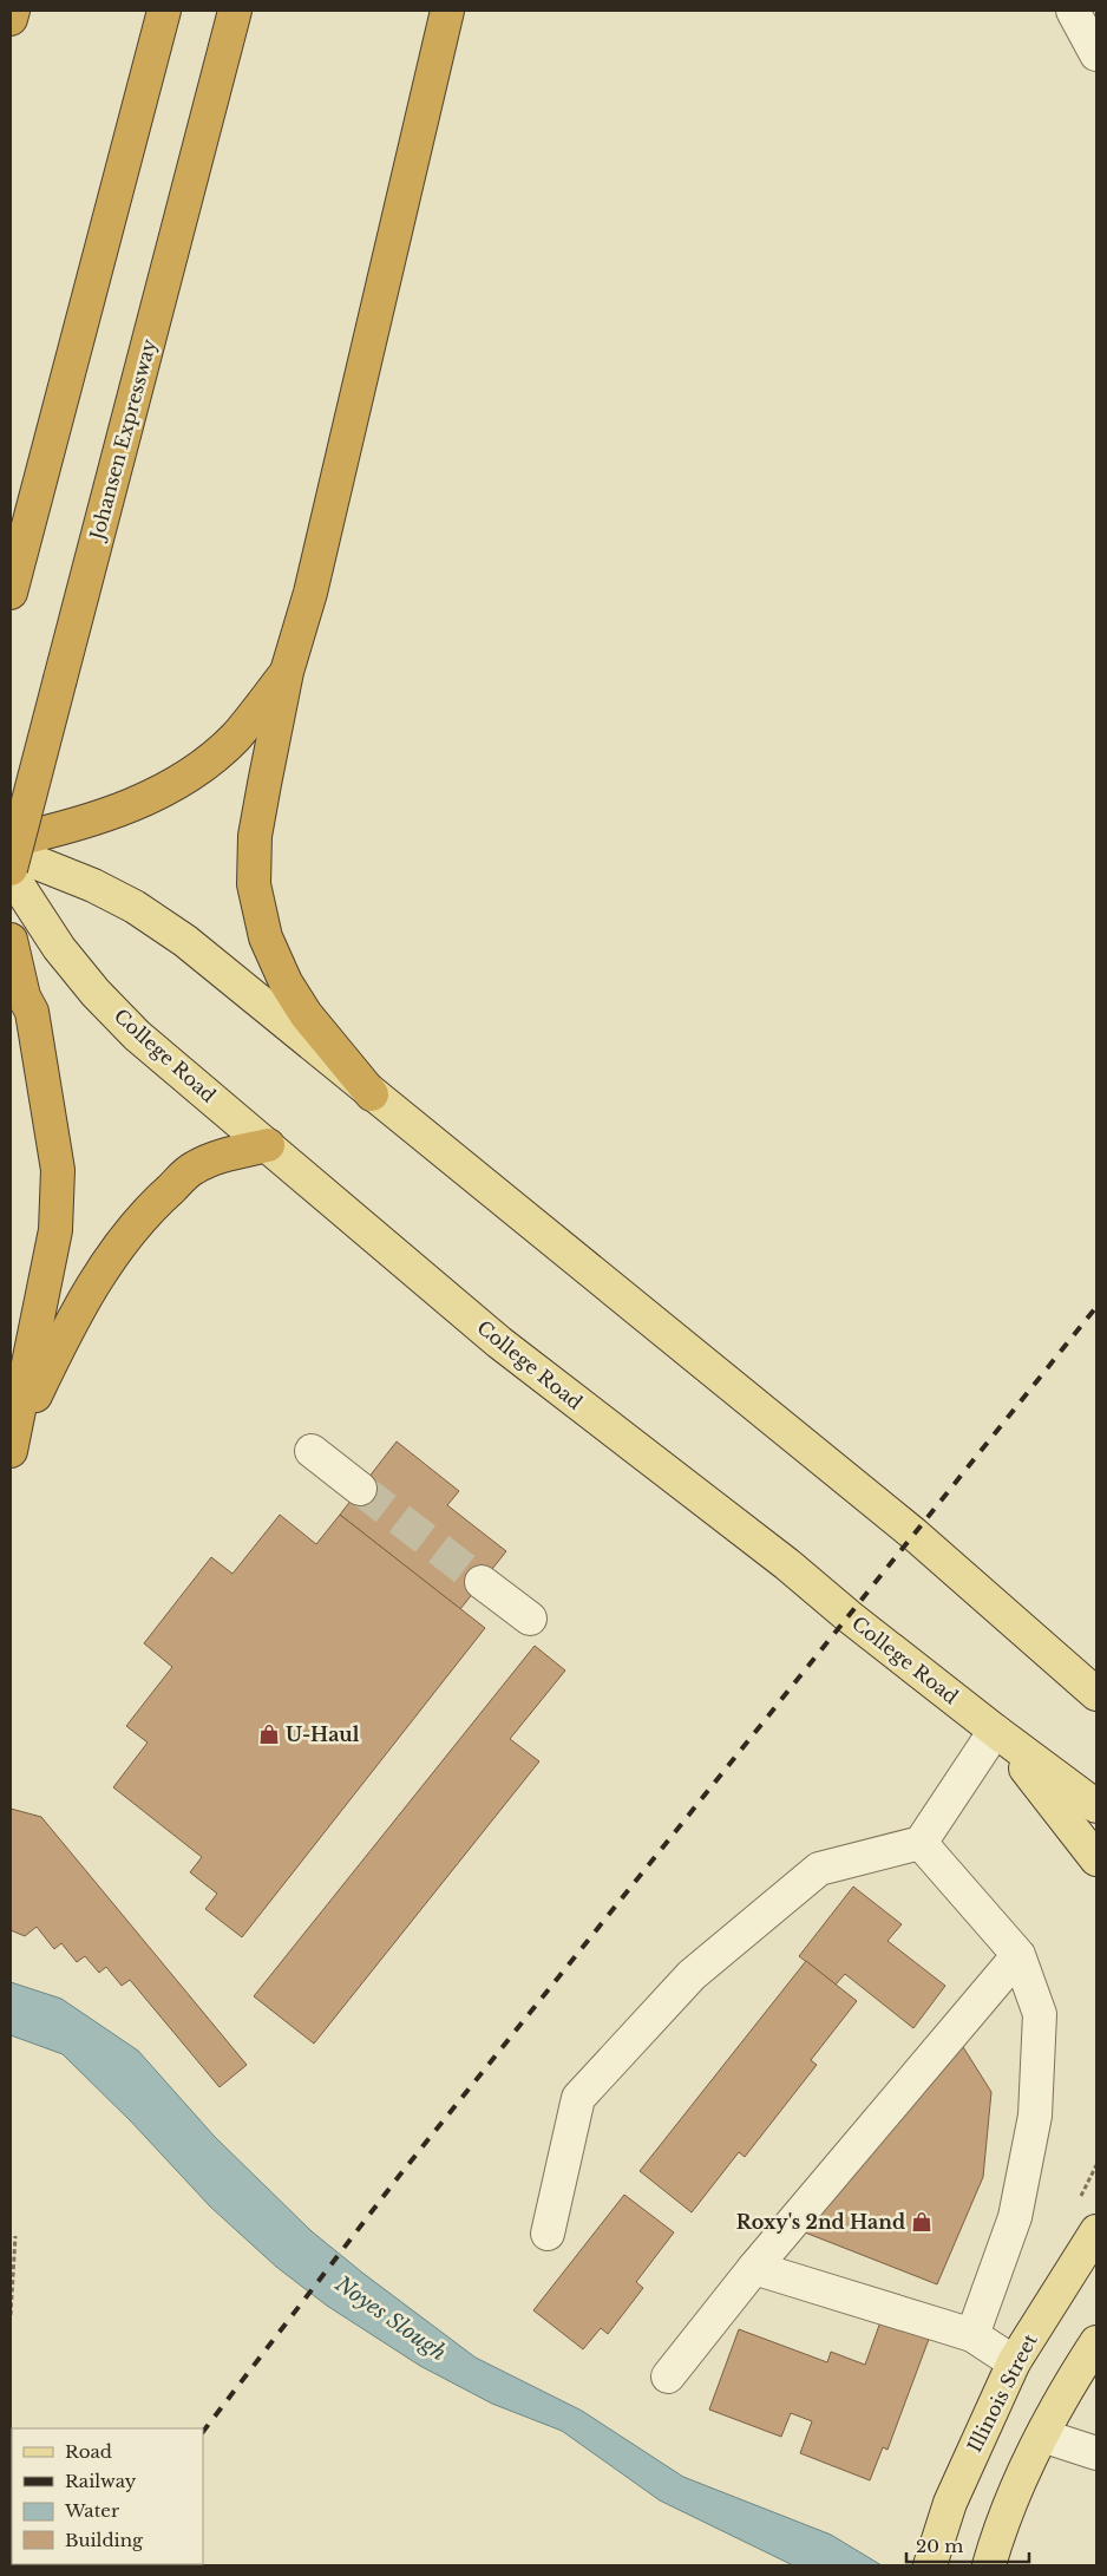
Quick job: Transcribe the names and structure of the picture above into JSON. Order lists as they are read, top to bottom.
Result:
{
  "streets": {
    "highway": ["Johansen Expressway"],
    "main road": ["College Road", "Illinois Street"]
  },
  "crossings": [
    ["Johansen Expressway", "College Road"]
  ],
  "water": ["Noyes Slough"],
  "places": {
    "shop": ["U-Haul", "Roxy's 2nd Hand"]
  },
  "legend": [
    "Road",
    "Railway",
    "Water",
    "Building"
  ],
  "scale_bar": "20 m"
}
